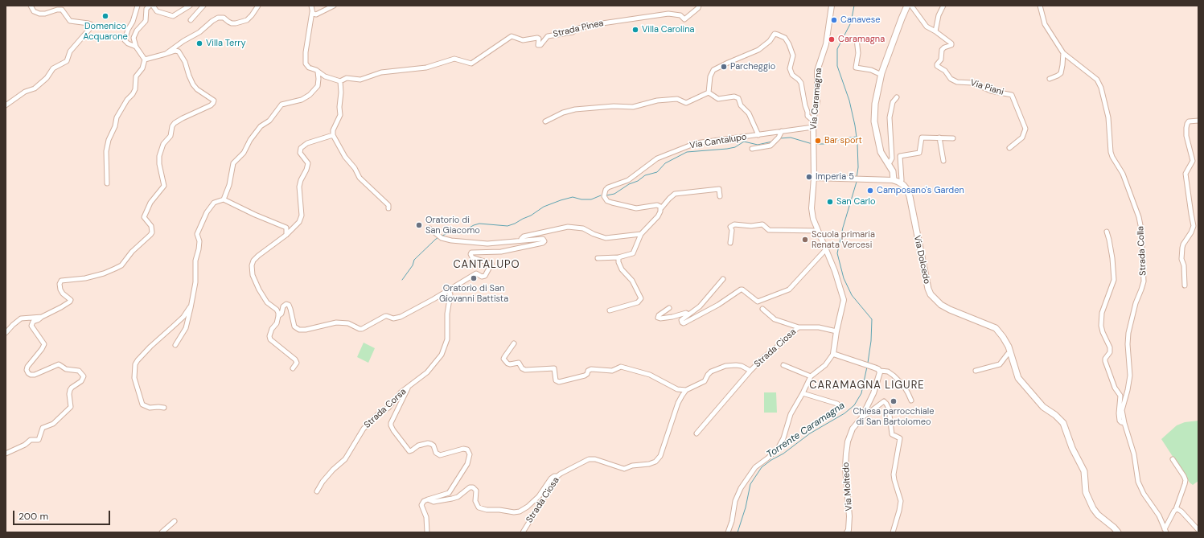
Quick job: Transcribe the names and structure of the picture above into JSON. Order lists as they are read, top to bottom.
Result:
{
  "streets": {
    "main road": ["Via Dolcedo"],
    "street": [
      "Strada Pinea",
      "Via Piani",
      "Via Caramagna",
      "Via Cantalupo",
      "Strada Colla",
      "Strada Ciosa",
      "Strada Corsa",
      "Via Moltedo"
    ]
  },
  "crossings": [
    ["Via Caramagna", "Via Cantalupo"],
    ["Via Caramagna", "Strada Ciosa"]
  ],
  "districts": ["CANTALUPO", "CARAMAGNA LIGURE"],
  "water": ["Torrente Caramagna"],
  "places": [
    "Domenico Acquarone",
    "Canavese",
    "Villa Carolina",
    "Caramagna",
    "Villa Terry",
    "Parcheggio",
    "Bar sport",
    "Imperia 5",
    "Camposano's Garden",
    "San Carlo",
    "Oratorio di San Giacomo",
    "Scuola primaria Renata Vercesi",
    "Oratorio di San Giovanni Battista",
    "Chiesa parrocchiale di San Bartolomeo"
  ],
  "scale_bar": "200 m"
}
